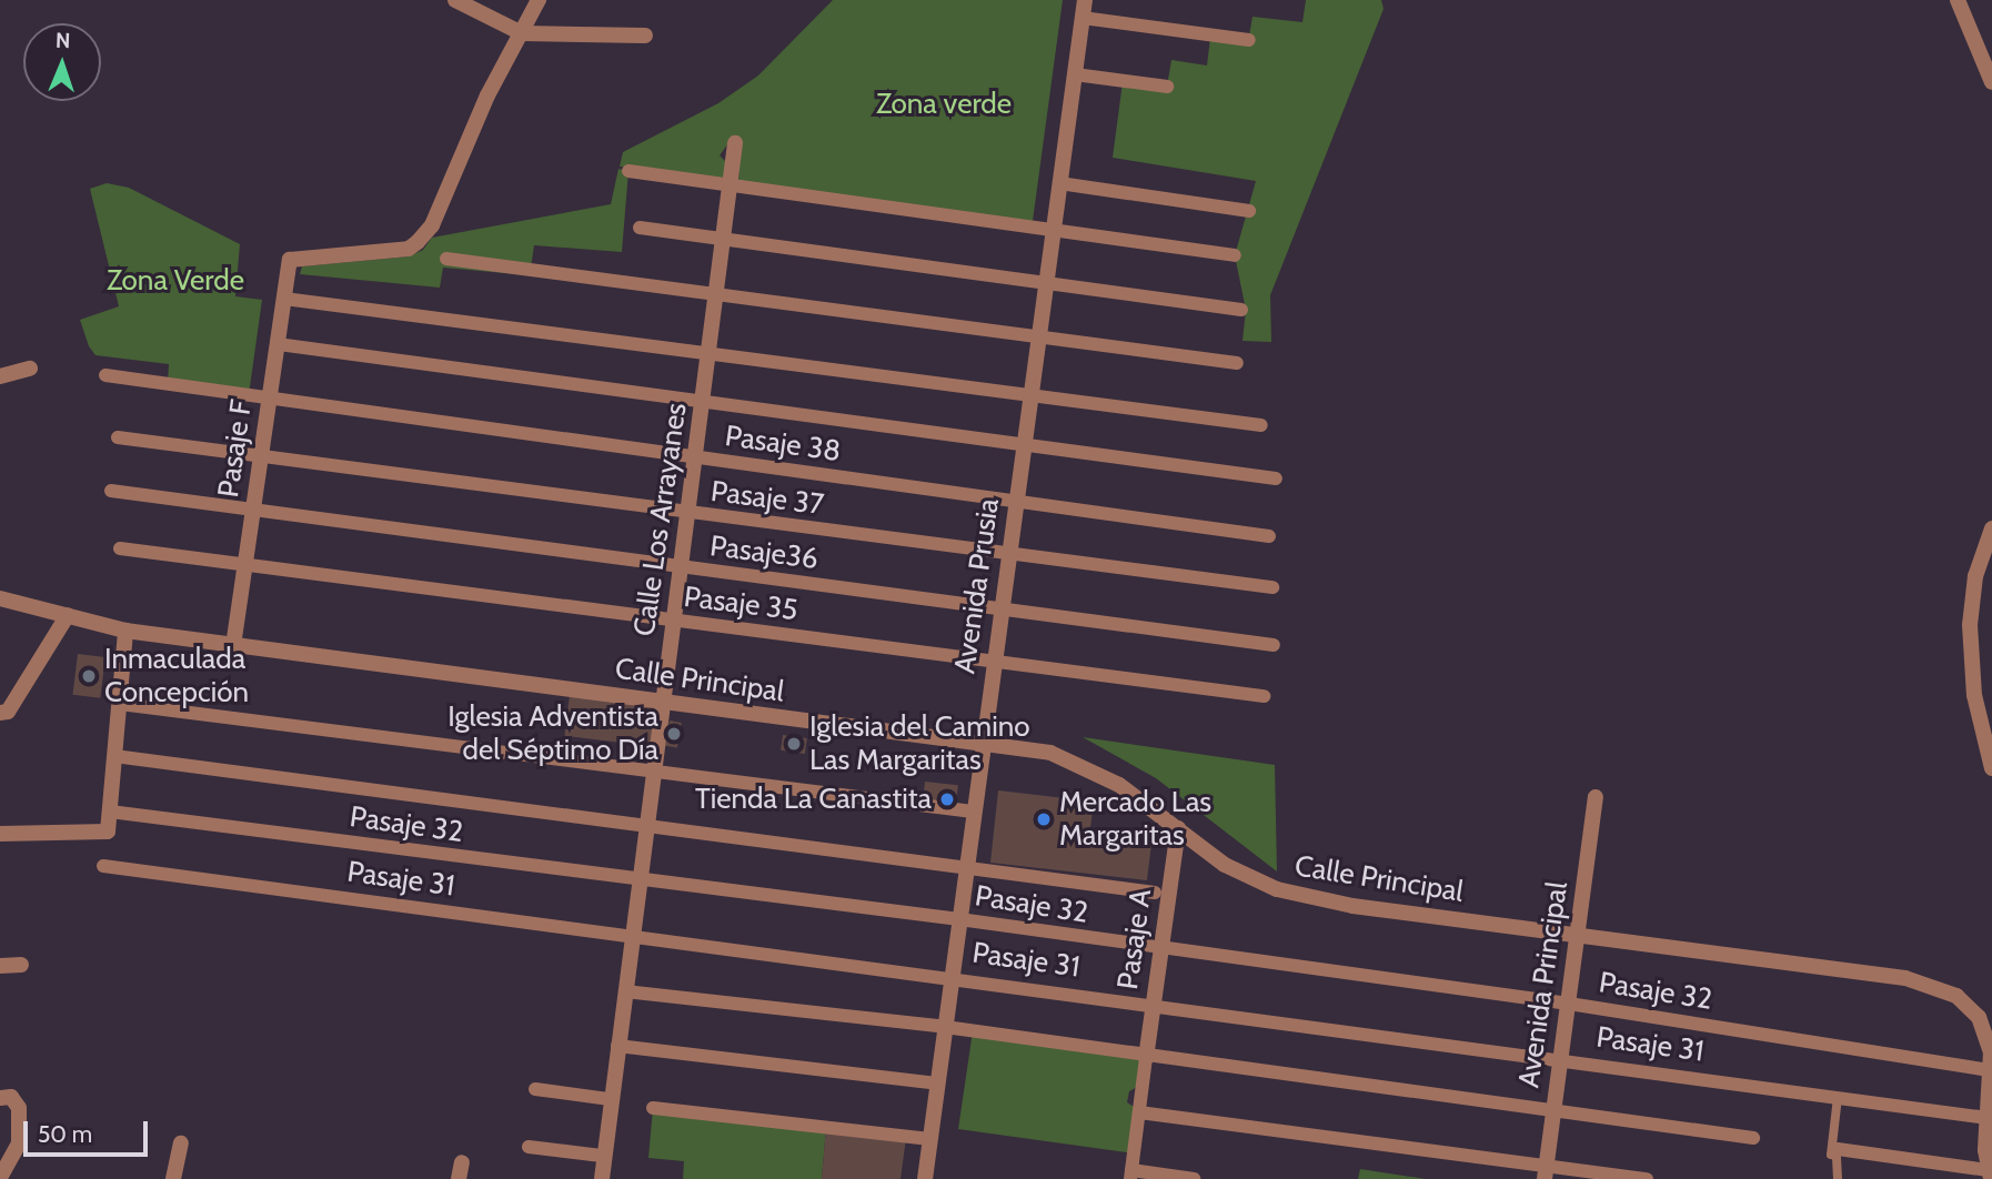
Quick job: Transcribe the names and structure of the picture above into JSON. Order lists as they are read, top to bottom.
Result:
{
  "streets": {
    "street": [
      "Pasaje 38",
      "Pasaje F",
      "Pasaje 37",
      "Calle Los Arrayanes",
      "Pasaje36",
      "Avenida Prusia",
      "Pasaje 35",
      "Calle Principal",
      "Pasaje 32",
      "Pasaje 31",
      "Pasaje A",
      "Avenida Principal"
    ]
  },
  "crossings": [
    ["Pasaje 38", "Pasaje F"],
    ["Pasaje 38", "Calle Los Arrayanes"],
    ["Pasaje 38", "Avenida Prusia"],
    ["Pasaje F", "Pasaje 37"],
    ["Pasaje F", "Pasaje36"],
    ["Pasaje F", "Pasaje 35"],
    ["Pasaje F", "Calle Principal"],
    ["Pasaje 37", "Calle Los Arrayanes"],
    ["Pasaje 37", "Avenida Prusia"],
    ["Calle Los Arrayanes", "Pasaje36"],
    ["Calle Los Arrayanes", "Pasaje 35"],
    ["Calle Los Arrayanes", "Calle Principal"],
    ["Calle Los Arrayanes", "Pasaje 32"],
    ["Calle Los Arrayanes", "Pasaje 31"],
    ["Pasaje36", "Avenida Prusia"],
    ["Avenida Prusia", "Pasaje 35"],
    ["Avenida Prusia", "Calle Principal"],
    ["Avenida Prusia", "Pasaje 32"],
    ["Avenida Prusia", "Pasaje 31"],
    ["Calle Principal", "Pasaje 32"],
    ["Calle Principal", "Pasaje 31"],
    ["Calle Principal", "Pasaje A"],
    ["Calle Principal", "Avenida Principal"],
    ["Pasaje 32", "Pasaje A"],
    ["Pasaje 32", "Avenida Principal"],
    ["Pasaje 31", "Pasaje A"],
    ["Pasaje 31", "Avenida Principal"]
  ],
  "parks": ["Zona verde", "Zona Verde"],
  "places": [
    "Inmaculada Concepción",
    "Iglesia Adventista del Séptimo Día",
    "Iglesia del Camino Las Margaritas",
    "Tienda La Canastita",
    "Mercado Las Margaritas"
  ],
  "scale_bar": "50 m",
  "north": "top"
}
